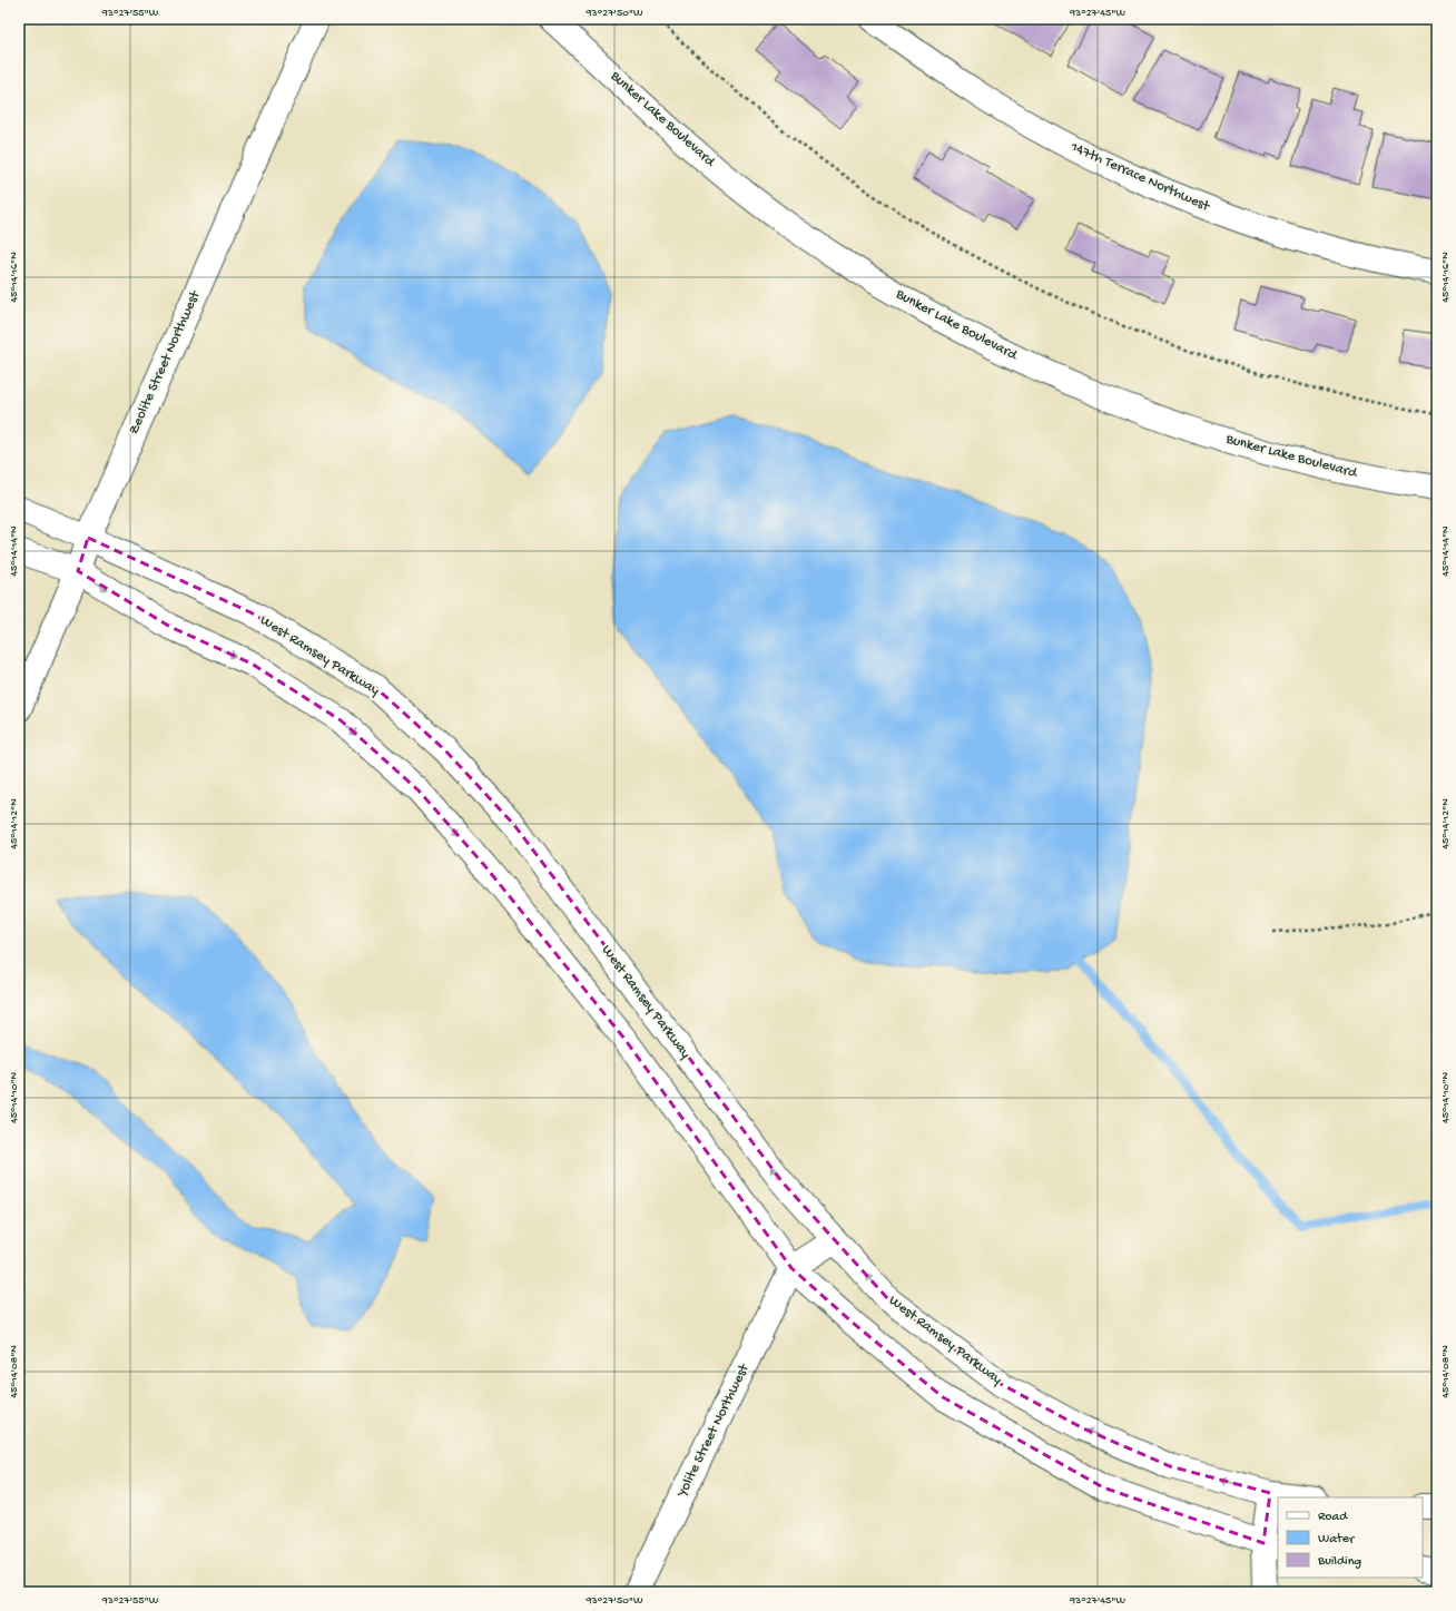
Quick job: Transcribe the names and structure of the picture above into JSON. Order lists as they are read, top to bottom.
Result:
{
  "streets": {
    "street": [
      "Bunker Lake Boulevard",
      "147th Terrace Northwest",
      "Zeolite Street Northwest",
      "West Ramsey Parkway",
      "Yolite Street Northwest"
    ]
  },
  "crossings": [
    ["Zeolite Street Northwest", "West Ramsey Parkway"]
  ],
  "legend": ["Road", "Water", "Building"],
  "coordinates": [
    "93°27'55\"W",
    "93°27'50\"W",
    "93°27'45\"W",
    "45°14'16\"N",
    "45°14'14\"N",
    "45°14'12\"N",
    "45°14'10\"N",
    "45°14'08\"N"
  ]
}
